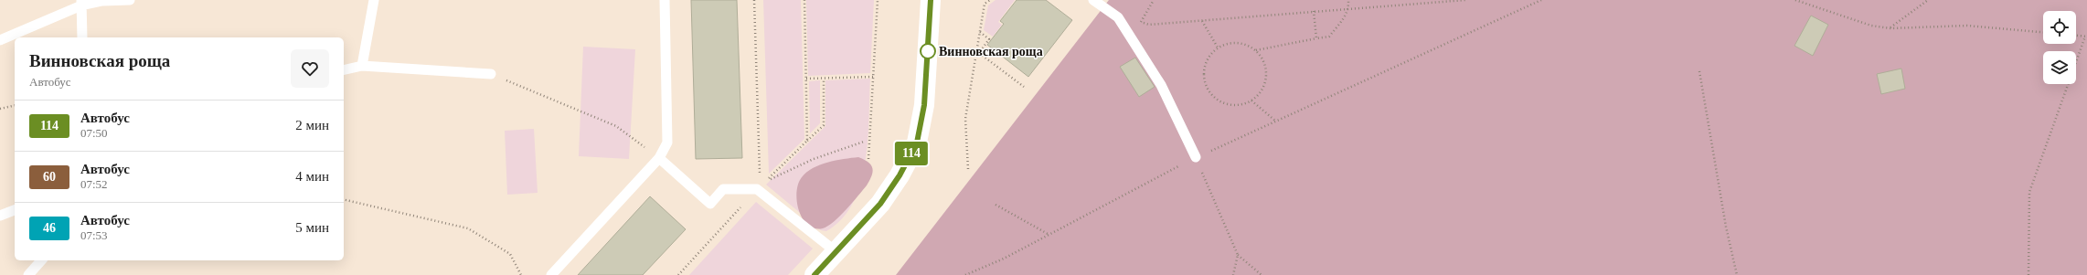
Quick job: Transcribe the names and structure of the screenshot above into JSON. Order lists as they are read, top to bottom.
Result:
{
  "places": ["Винновская роща"],
  "lines": ["bus line 114"],
  "page": {
    "on_map": "114",
    "heading": ["Винновская роща", "Автобус"],
    "list": [
      {
        "mark": "114",
        "name": "Автобус",
        "note": "07:50",
        "value": "2 мин"
      },
      {
        "mark": "60",
        "name": "Автобус",
        "note": "07:52",
        "value": "4 мин"
      },
      {
        "mark": "46",
        "name": "Автобус",
        "note": "07:53",
        "value": "5 мин"
      }
    ]
  }
}
